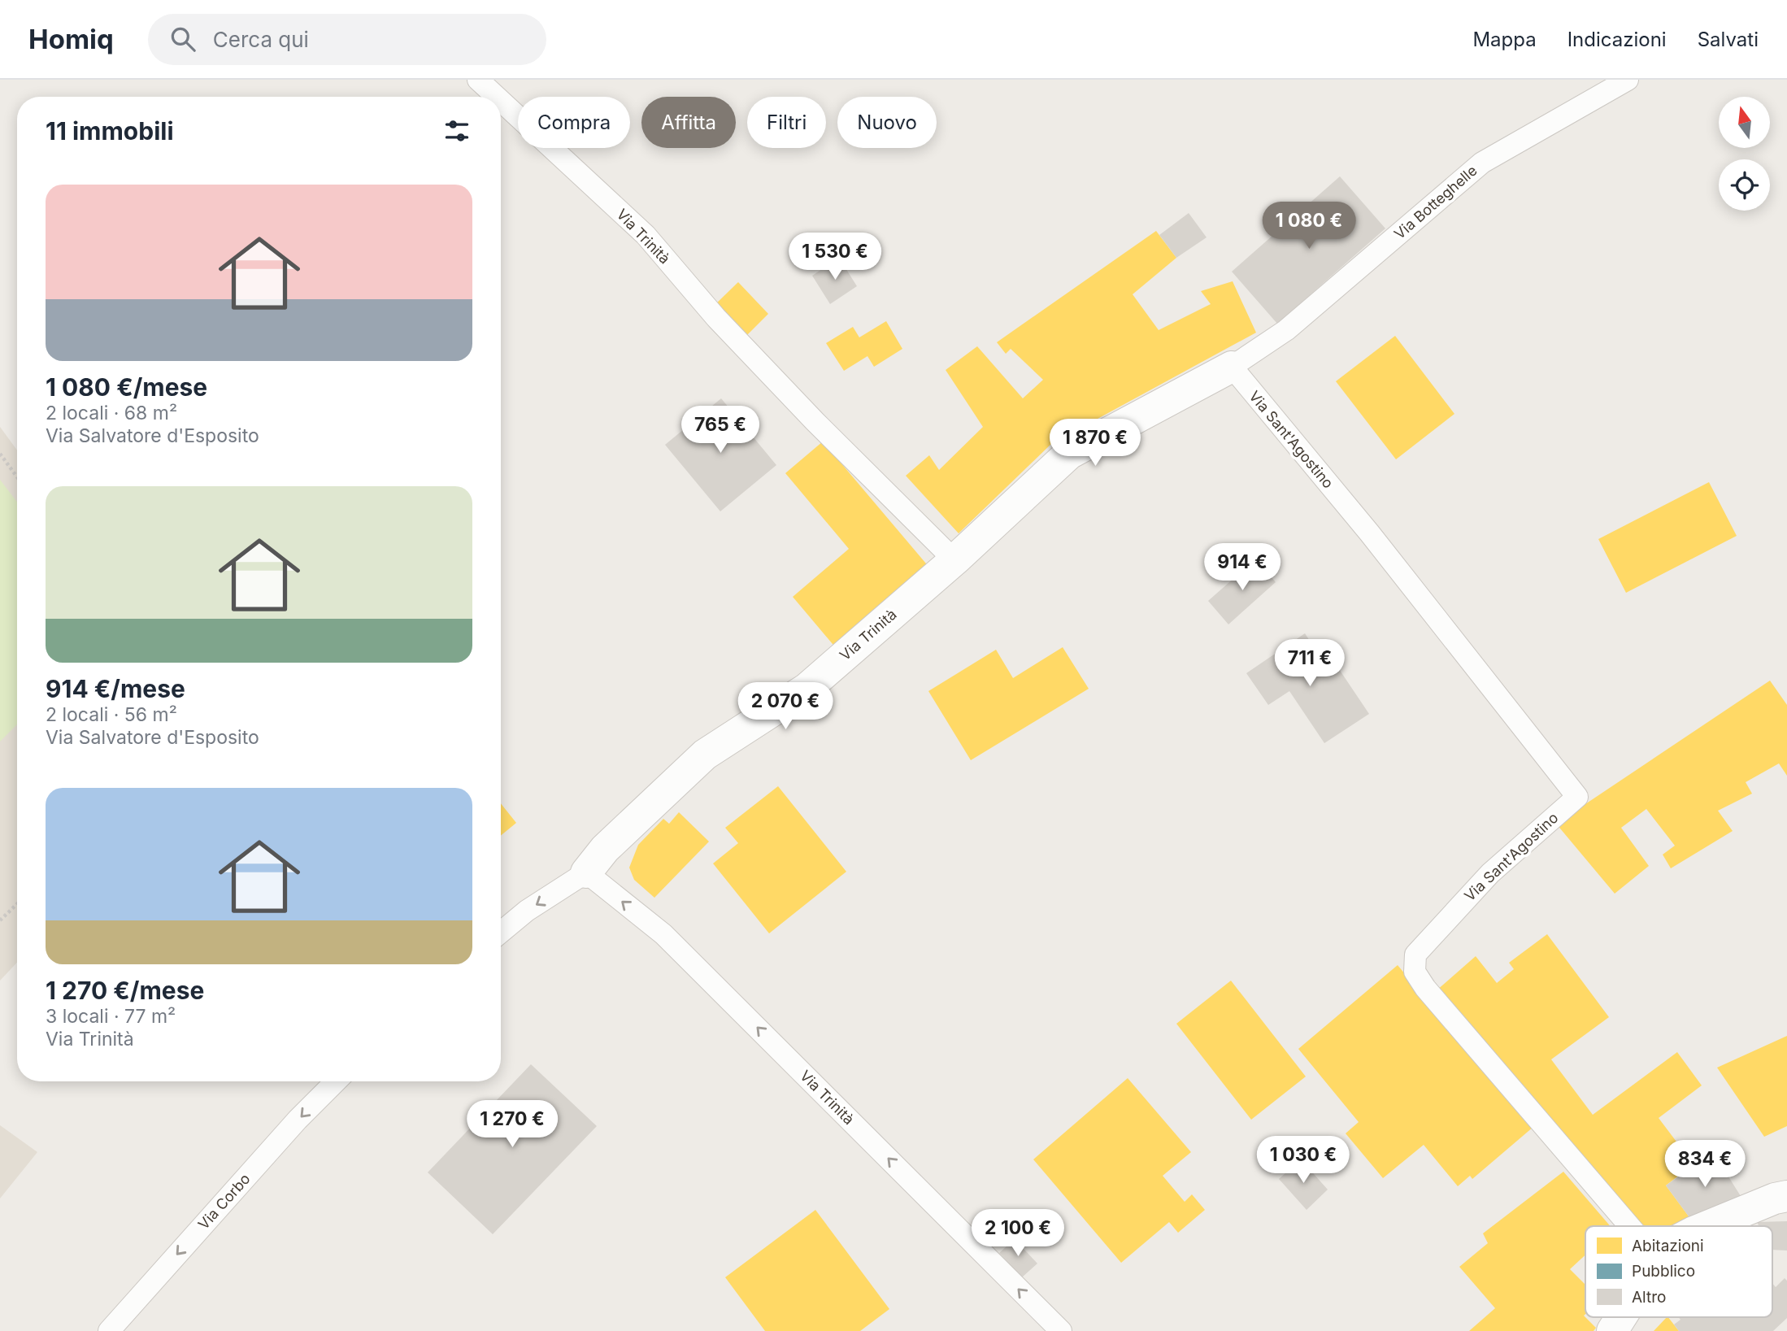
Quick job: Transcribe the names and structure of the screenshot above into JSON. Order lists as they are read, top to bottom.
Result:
{
  "streets": {
    "street": ["Via Trinità"],
    "lane": ["Via Botteghelle", "Via Sant'Agostino", "Via Corbo"]
  },
  "crossings": [
    ["Via Botteghelle", "Via Sant'Agostino"]
  ],
  "one_way": ["Via Trinità", "Via Corbo"],
  "legend": ["Abitazioni", "Pubblico", "Altro"],
  "north": "top",
  "page": {
    "header": "Homiq",
    "search": "Cerca qui",
    "nav": ["Mappa", "Indicazioni", "Salvati"],
    "chip": [
      "Compra",
      "Affitta",
      "Filtri",
      "Nuovo"
    ],
    "heading": "11 immobili",
    "list": [
      {
        "name": "1 080 €/mese",
        "note": "2 locali · 68 m² · Via Salvatore d'Esposito"
      },
      {
        "name": "914 €/mese",
        "note": "2 locali · 56 m² · Via Salvatore d'Esposito"
      },
      {
        "name": "1 270 €/mese",
        "note": "3 locali · 77 m² · Via Trinità"
      }
    ],
    "price": [
      "1 080 €",
      "1 530 €",
      "765 €",
      "1 870 €",
      "914 €",
      "711 €",
      "2 070 €",
      "1 270 €",
      "1 030 €",
      "834 €",
      "2 100 €"
    ]
  }
}
